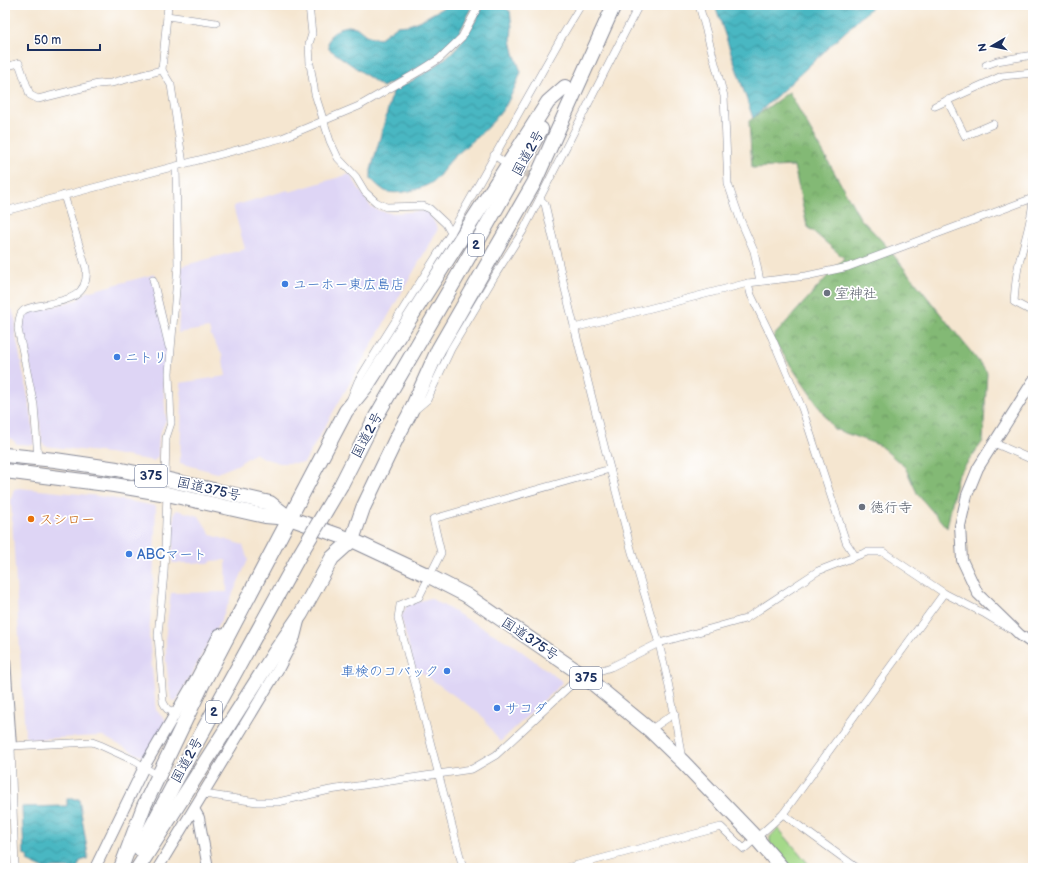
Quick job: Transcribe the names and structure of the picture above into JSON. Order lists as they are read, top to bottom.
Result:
{
  "streets": {
    "highway": [
      "国道2号",
      "2",
      "375",
      "国道375号"
    ]
  },
  "places": [
    "ユーホー東広島店",
    "室神社",
    "ニトリ",
    "徳行寺",
    "スシロー",
    "ABCマート",
    "車検のコバック",
    "サコダ"
  ],
  "scale_bar": "50 m",
  "north": "left"
}
